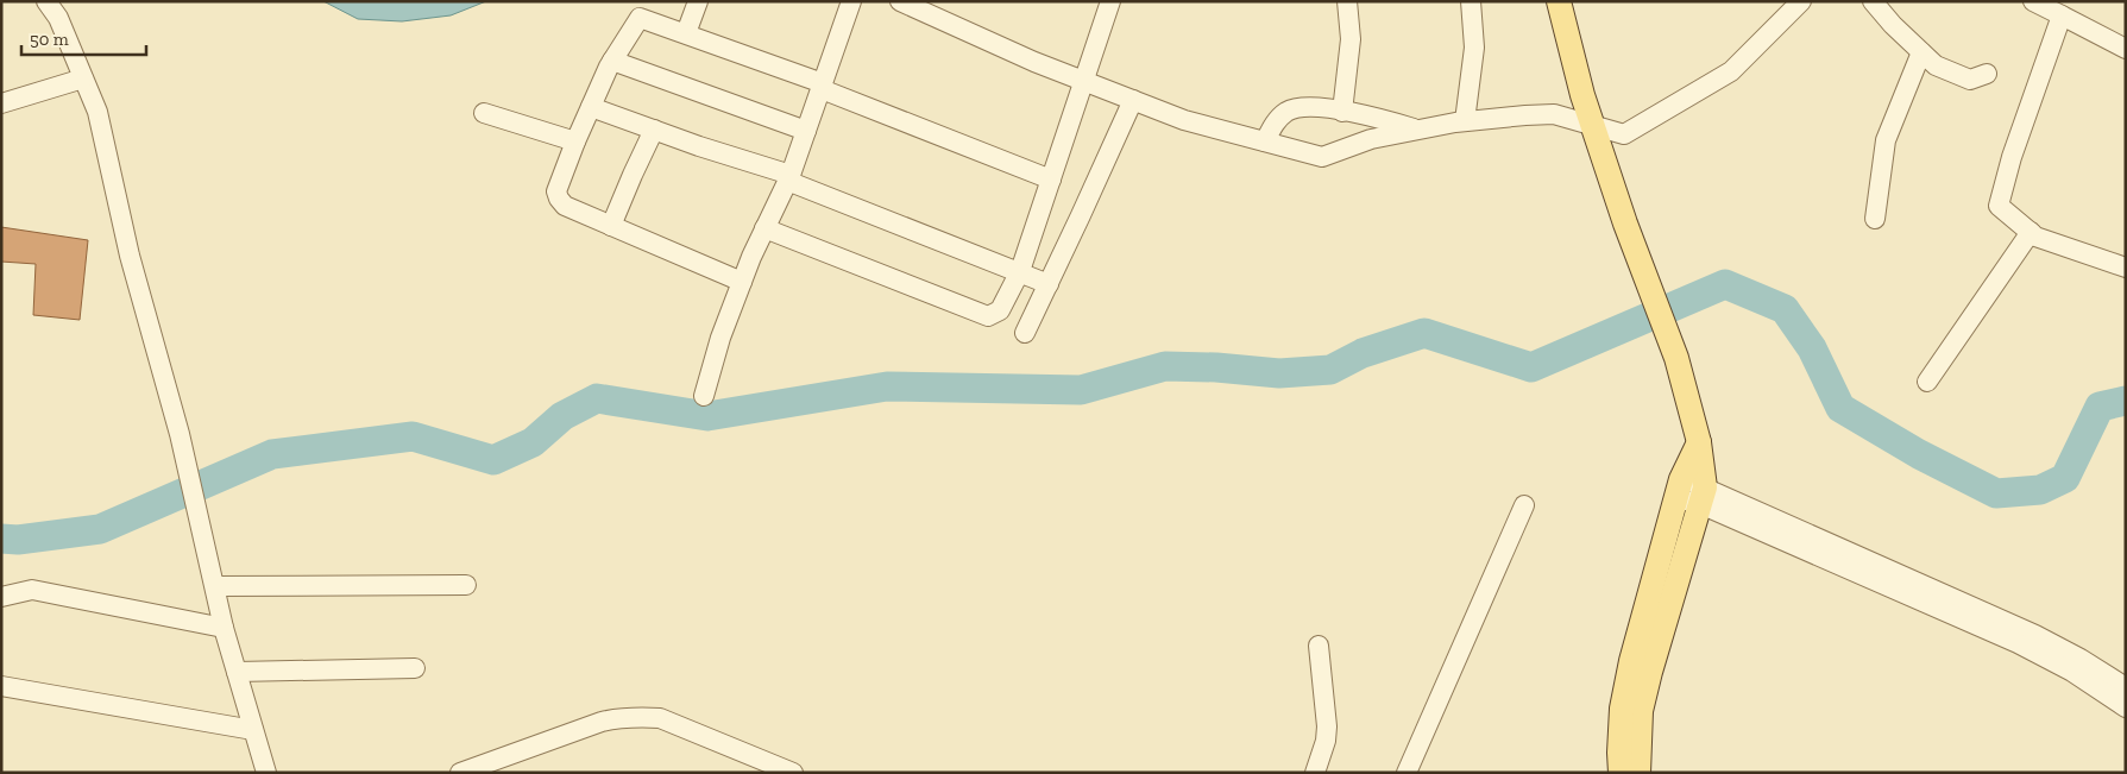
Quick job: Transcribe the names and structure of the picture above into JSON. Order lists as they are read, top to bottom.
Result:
{
  "scale_bar": "50 m"
}
